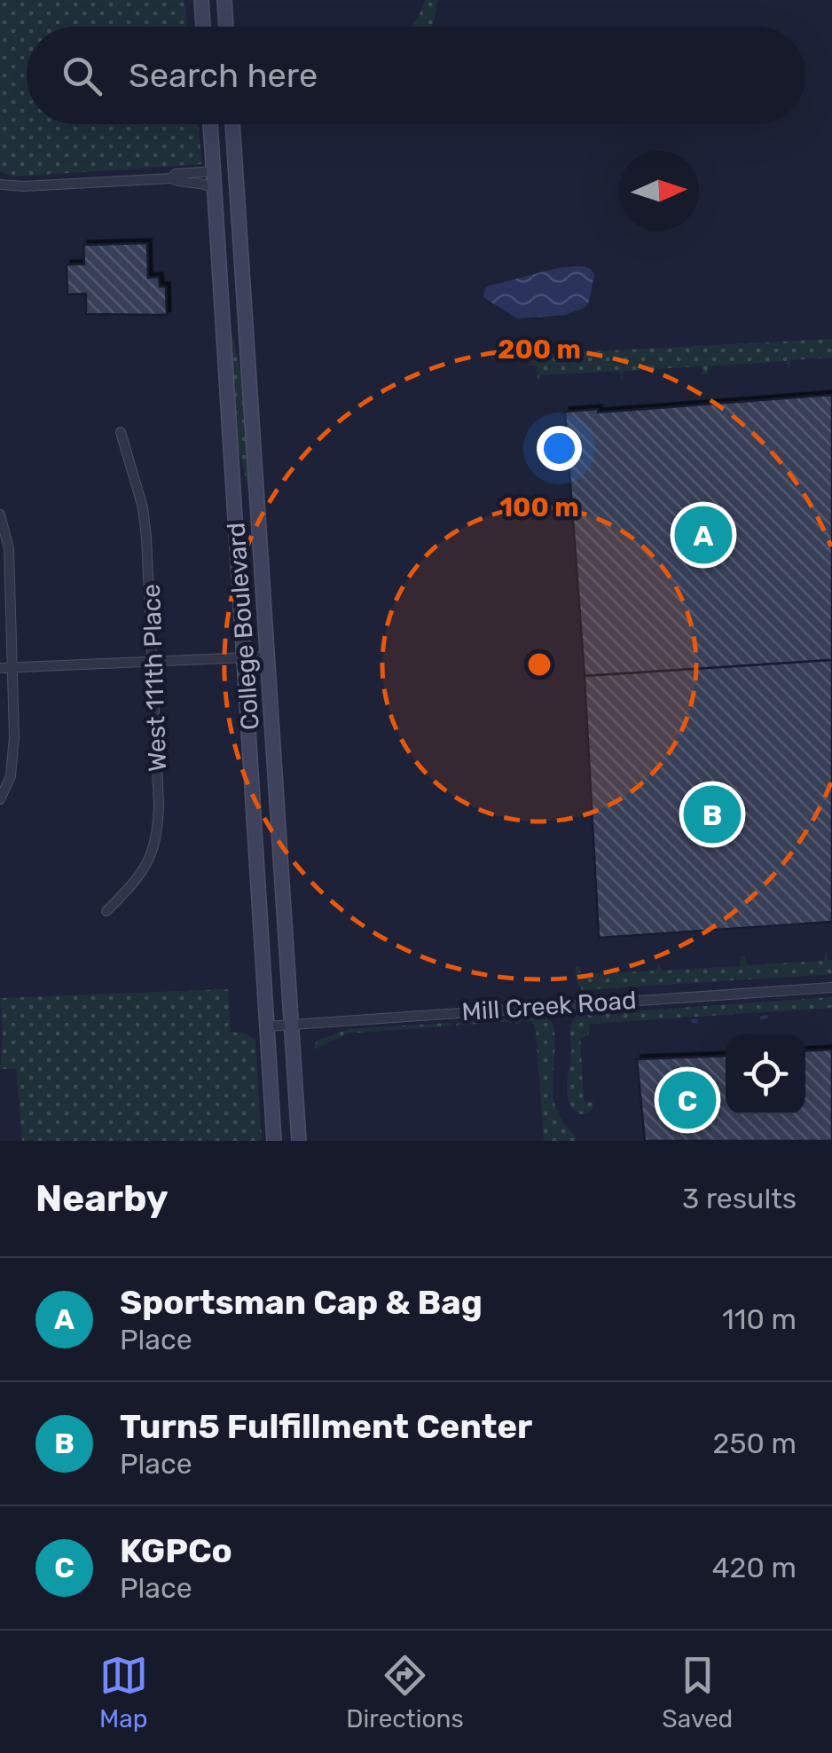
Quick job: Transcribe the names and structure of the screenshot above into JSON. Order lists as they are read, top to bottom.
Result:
{
  "streets": {
    "main road": ["College Boulevard"],
    "street": ["West 111th Place", "Mill Creek Road"]
  },
  "crossings": [
    ["College Boulevard", "Mill Creek Road"]
  ],
  "north": "right",
  "page": {
    "search": "Search here",
    "pins": ["A", "B", "C"],
    "heading": ["Nearby", "3 results"],
    "list": [
      {
        "mark": "A",
        "name": "Sportsman Cap & Bag",
        "note": "Place",
        "value": "110 m"
      },
      {
        "mark": "B",
        "name": "Turn5 Fulfillment Center",
        "note": "Place",
        "value": "250 m"
      },
      {
        "mark": "C",
        "name": "KGPCo",
        "note": "Place",
        "value": "420 m"
      }
    ],
    "nav": ["Map", "Directions", "Saved"]
  },
  "rings": ["200 m", "100 m"]
}
